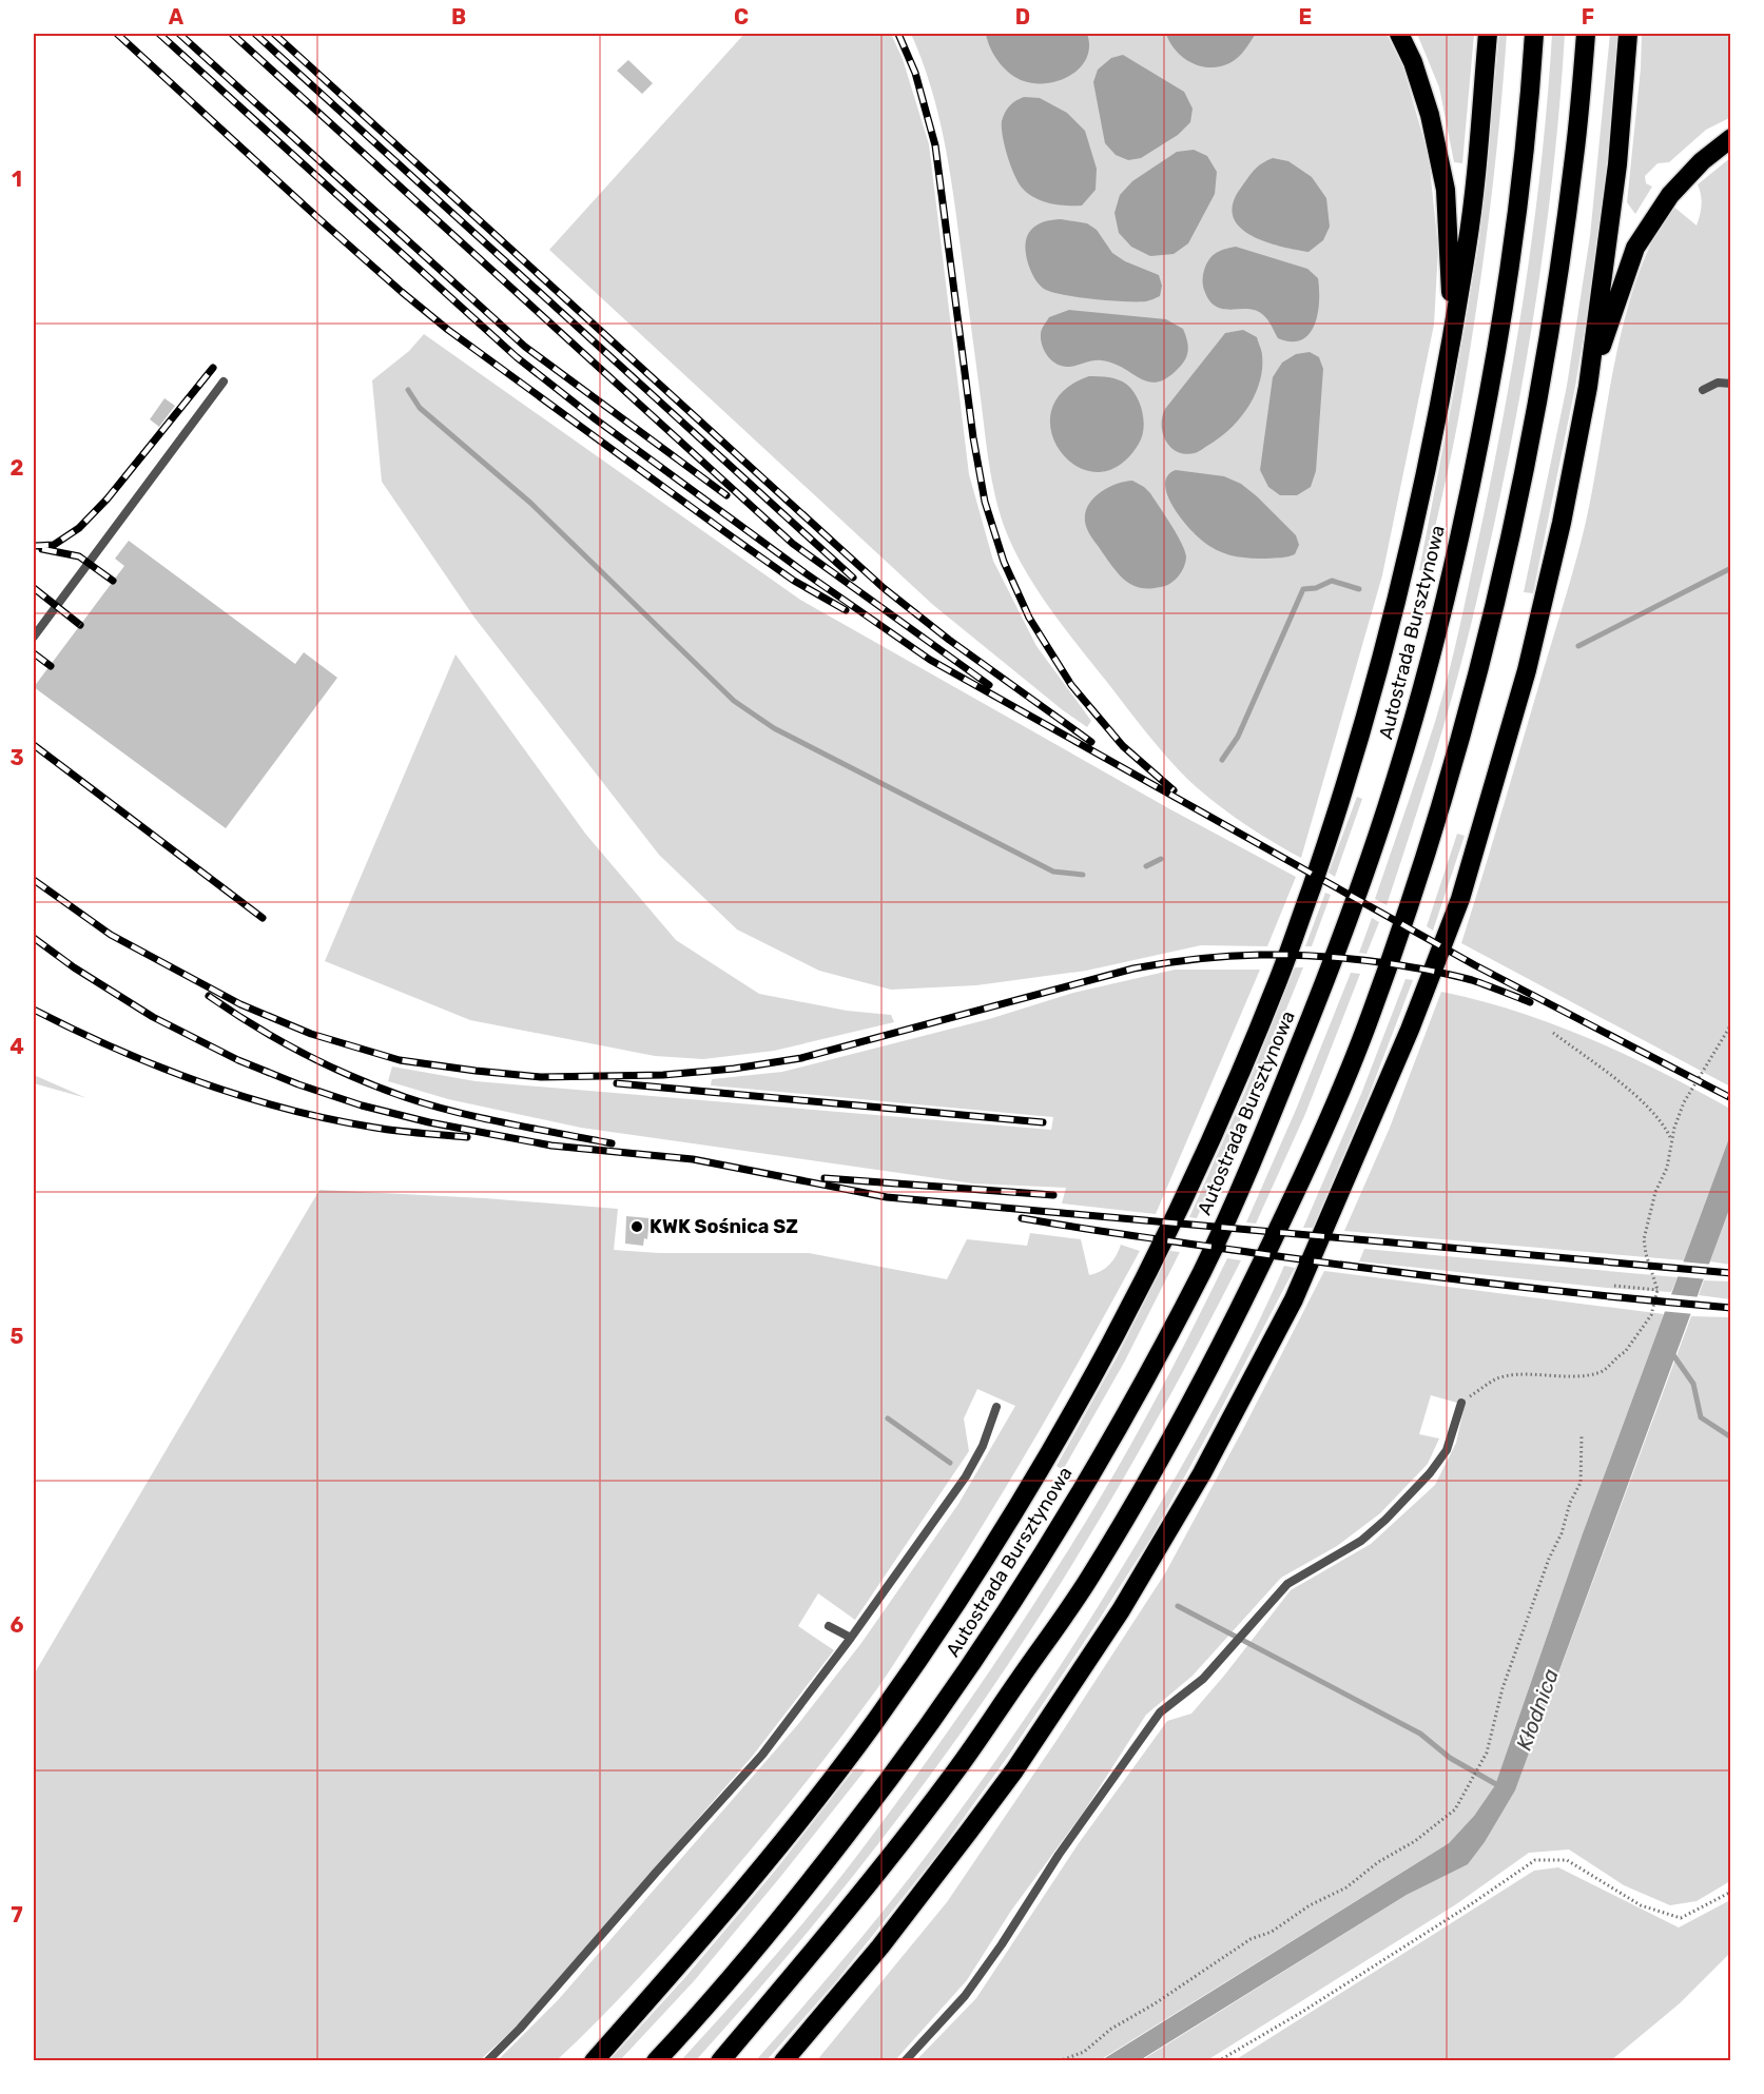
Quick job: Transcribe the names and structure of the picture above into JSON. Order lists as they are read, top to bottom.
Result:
{
  "streets": {
    "highway": ["Autostrada Bursztynowa"]
  },
  "water": ["Kłodnica"],
  "places": ["KWK Sośnica SZ"],
  "grid": {
    "columns": [
      "A",
      "B",
      "C",
      "D",
      "E",
      "F"
    ],
    "rows": [
      "1",
      "2",
      "3",
      "4",
      "5",
      "6",
      "7"
    ]
  }
}
